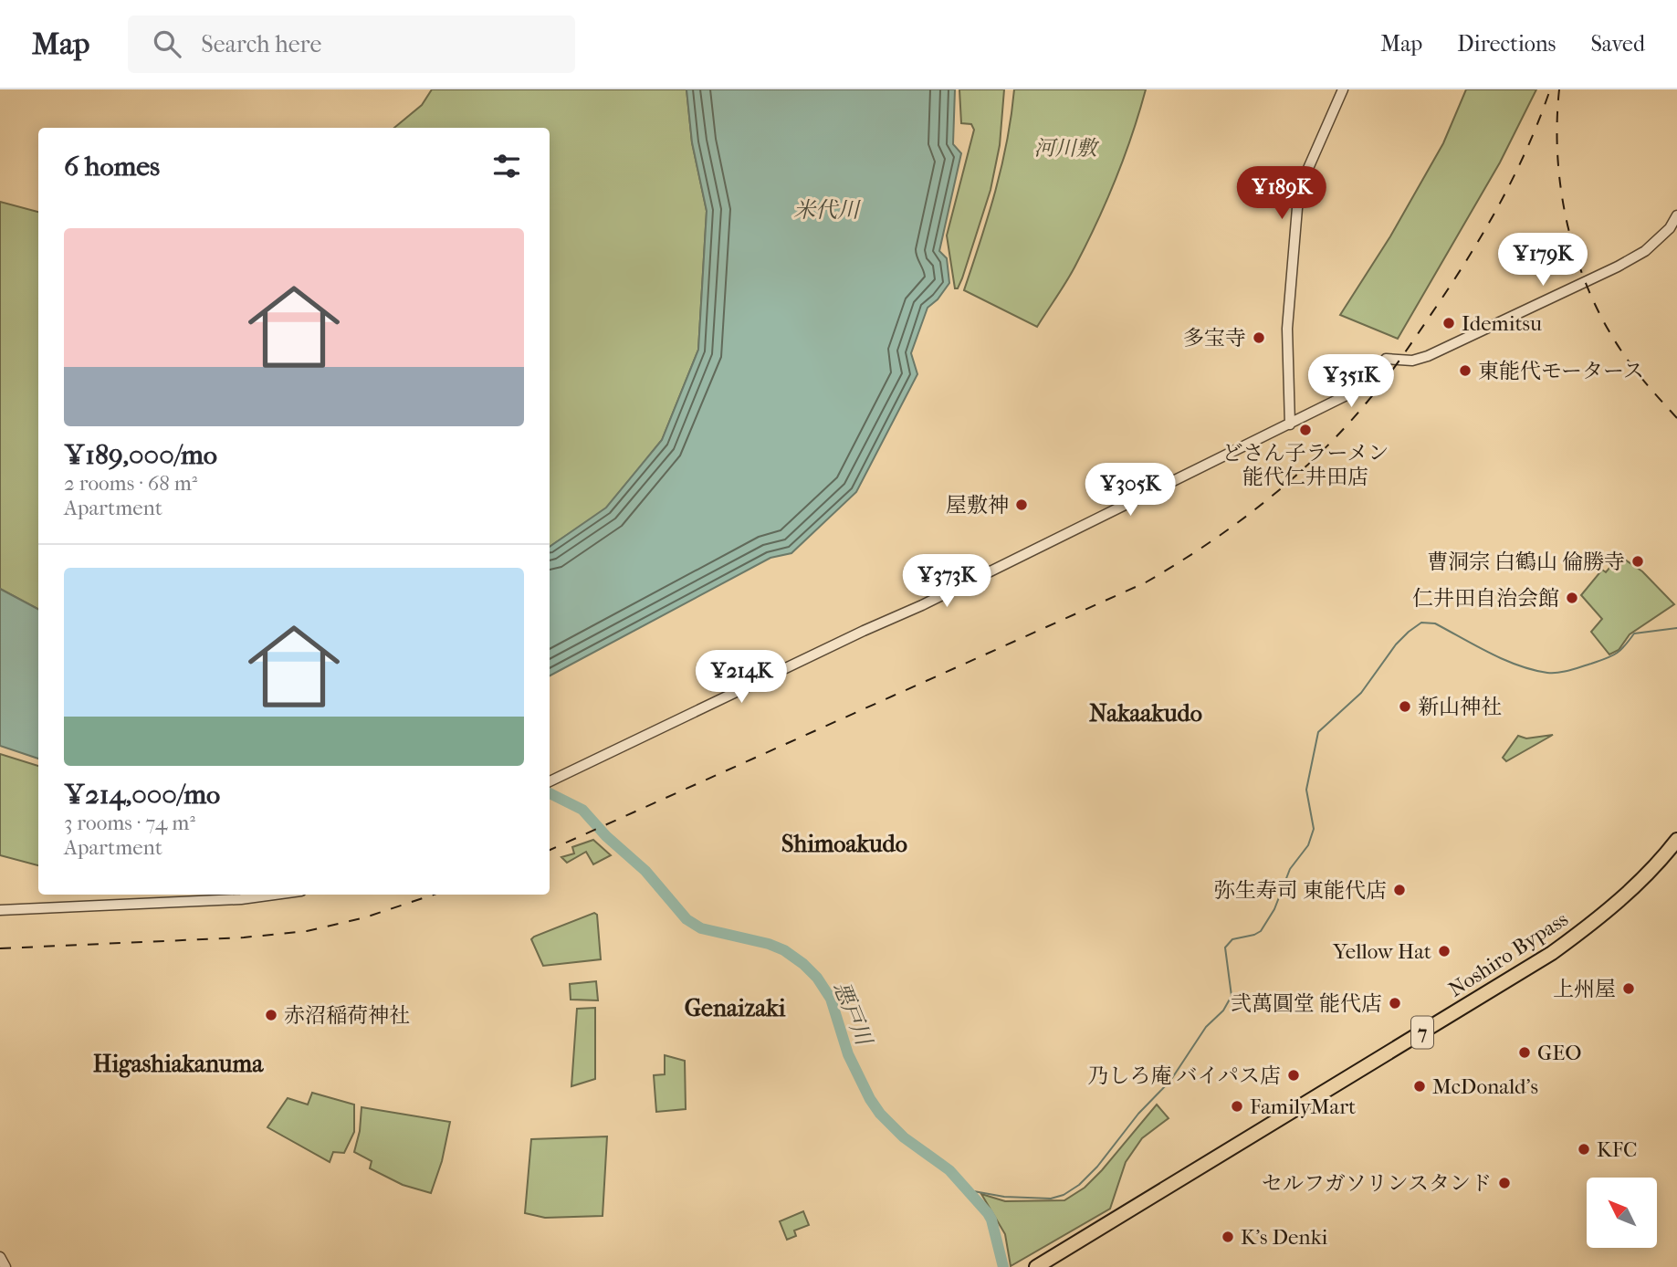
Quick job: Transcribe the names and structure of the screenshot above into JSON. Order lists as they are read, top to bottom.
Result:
{
  "streets": {
    "highway": ["Noshiro Bypass", "7"]
  },
  "districts": [
    "Nakaakudo",
    "Shimoakudo",
    "Genaizaki",
    "Higashiakanuma"
  ],
  "water": ["米代川", "悪戸川"],
  "parks": ["河川敷"],
  "places": [
    "Idemitsu",
    "多宝寺",
    "東能代モータース",
    "どさん子ラーメン 能代仁井田店",
    "屋敷神",
    "曹洞宗 白鶴山 倫勝寺",
    "仁井田自治会館",
    "新山神社",
    "弥生寿司 東能代店",
    "Yellow Hat",
    "上州屋",
    "弐萬圓堂 能代店",
    "赤沼稲荷神社",
    "GEO",
    "乃しろ庵 バイパス店",
    "McDonald's",
    "FamilyMart",
    "KFC",
    "セルフガソリンスタンド",
    "K's Denki"
  ],
  "north": "top left",
  "page": {
    "header": "Map",
    "search": "Search here",
    "nav": ["Map", "Directions", "Saved"],
    "heading": "6 homes",
    "price": [
      "¥189K",
      "¥179K",
      "¥351K",
      "¥305K",
      "¥373K",
      "¥214K"
    ],
    "list": [
      {
        "name": "¥189,000/mo",
        "note": "2 rooms · 68 m² · Apartment"
      },
      {
        "name": "¥214,000/mo",
        "note": "3 rooms · 74 m² · Apartment"
      }
    ]
  }
}
